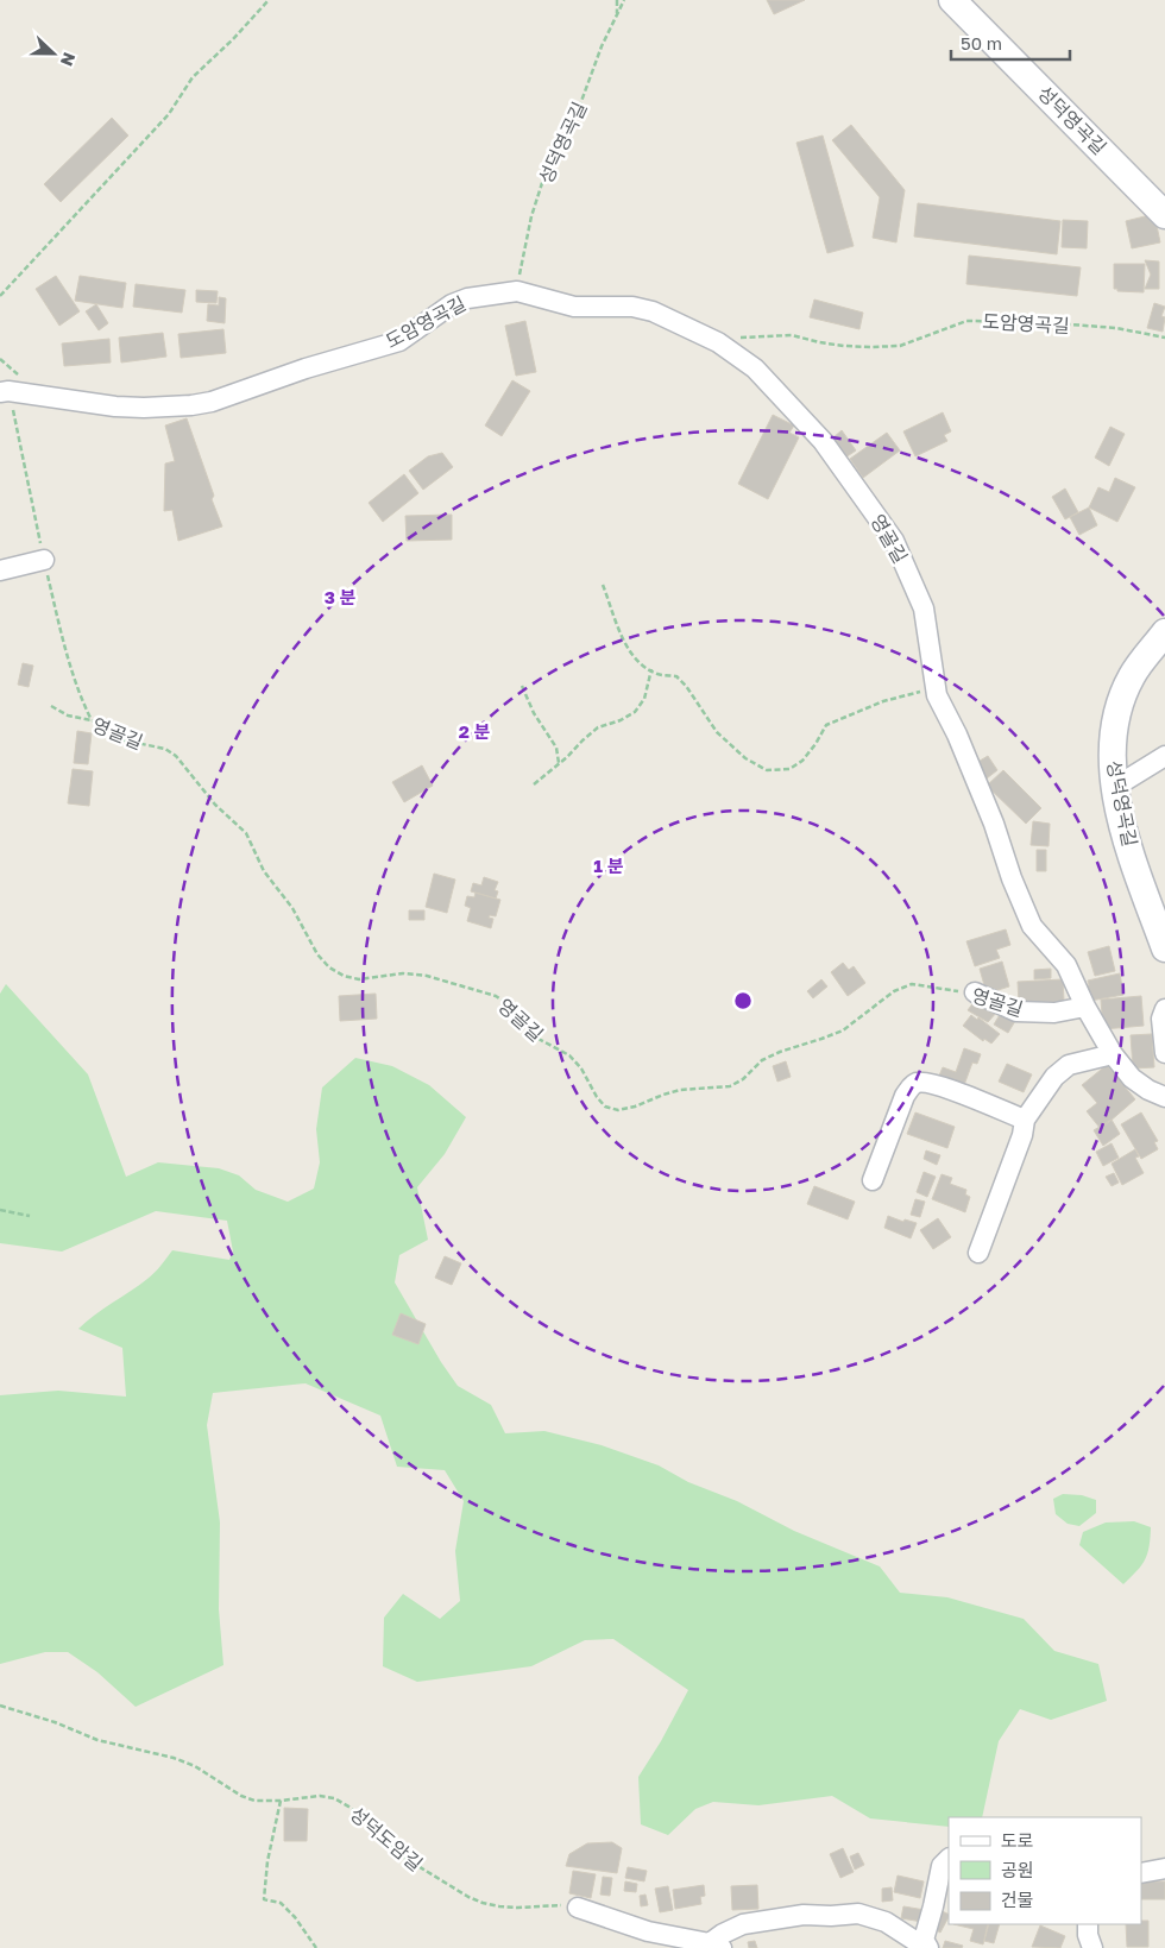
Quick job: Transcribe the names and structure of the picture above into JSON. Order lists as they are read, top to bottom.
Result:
{
  "streets": {
    "main road": ["성덕영곡길"],
    "street": ["도암영곡길", "영골길"],
    "path": ["성덕도암길"]
  },
  "crossings": [
    ["성덕영곡길", "도암영곡길"],
    ["도암영곡길", "영골길"]
  ],
  "legend": ["도로", "공원", "건물"],
  "scale_bar": "50 m",
  "north": "right",
  "rings": ["3 분", "2 분", "1 분"]
}
